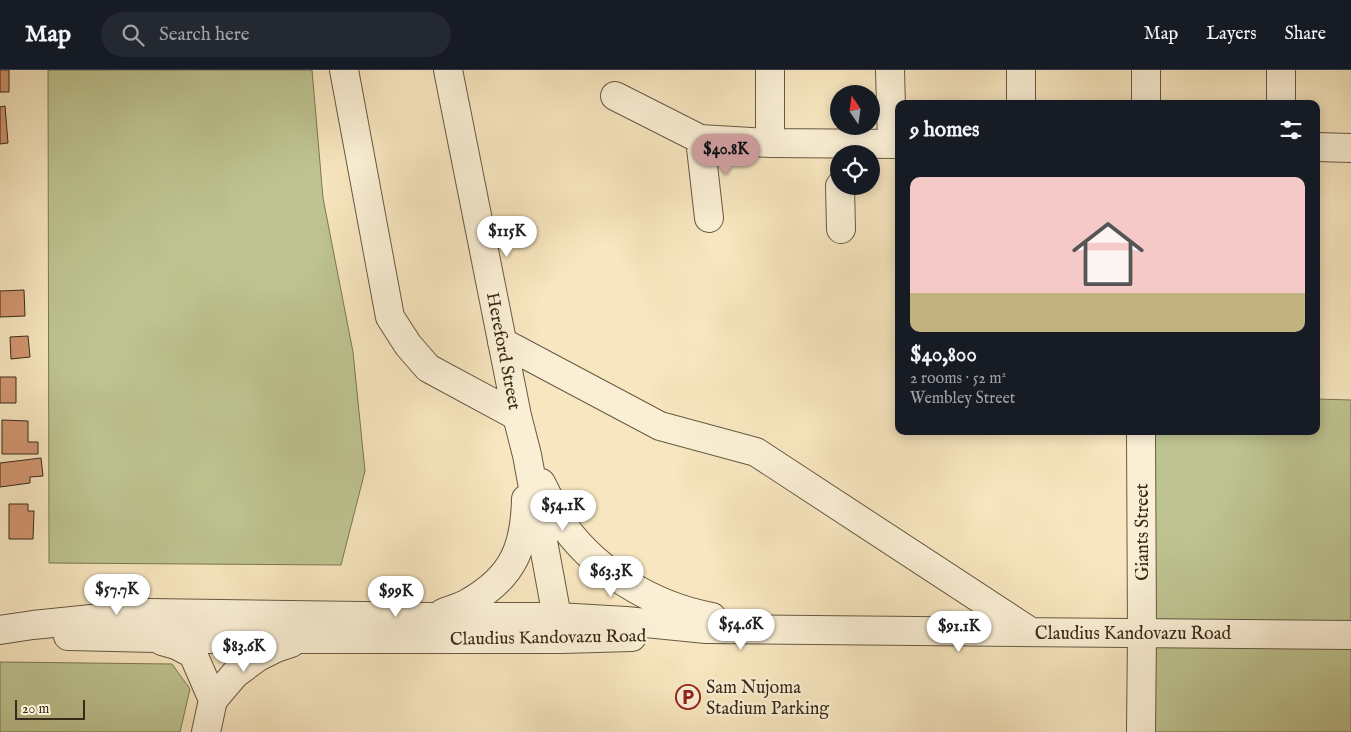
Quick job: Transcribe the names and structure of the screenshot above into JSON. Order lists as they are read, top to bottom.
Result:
{
  "streets": {
    "street": ["Hereford Street", "Giants Street", "Claudius Kandovazu Road"]
  },
  "crossings": [
    ["Giants Street", "Claudius Kandovazu Road"]
  ],
  "places": {
    "parking": ["Sam Nujoma Stadium Parking"]
  },
  "scale_bar": "20 m",
  "north": "top",
  "page": {
    "header": "Map",
    "search": "Search here",
    "nav": ["Map", "Layers", "Share"],
    "heading": "9 homes",
    "price": [
      "$40.8K",
      "$115K",
      "$54.1K",
      "$63.3K",
      "$57.7K",
      "$99K",
      "$54.6K",
      "$91.1K",
      "$83.6K"
    ],
    "list": [
      {
        "name": "$40,800",
        "note": "2 rooms · 52 m² · Wembley Street"
      }
    ],
    "scale": "20 m"
  }
}
